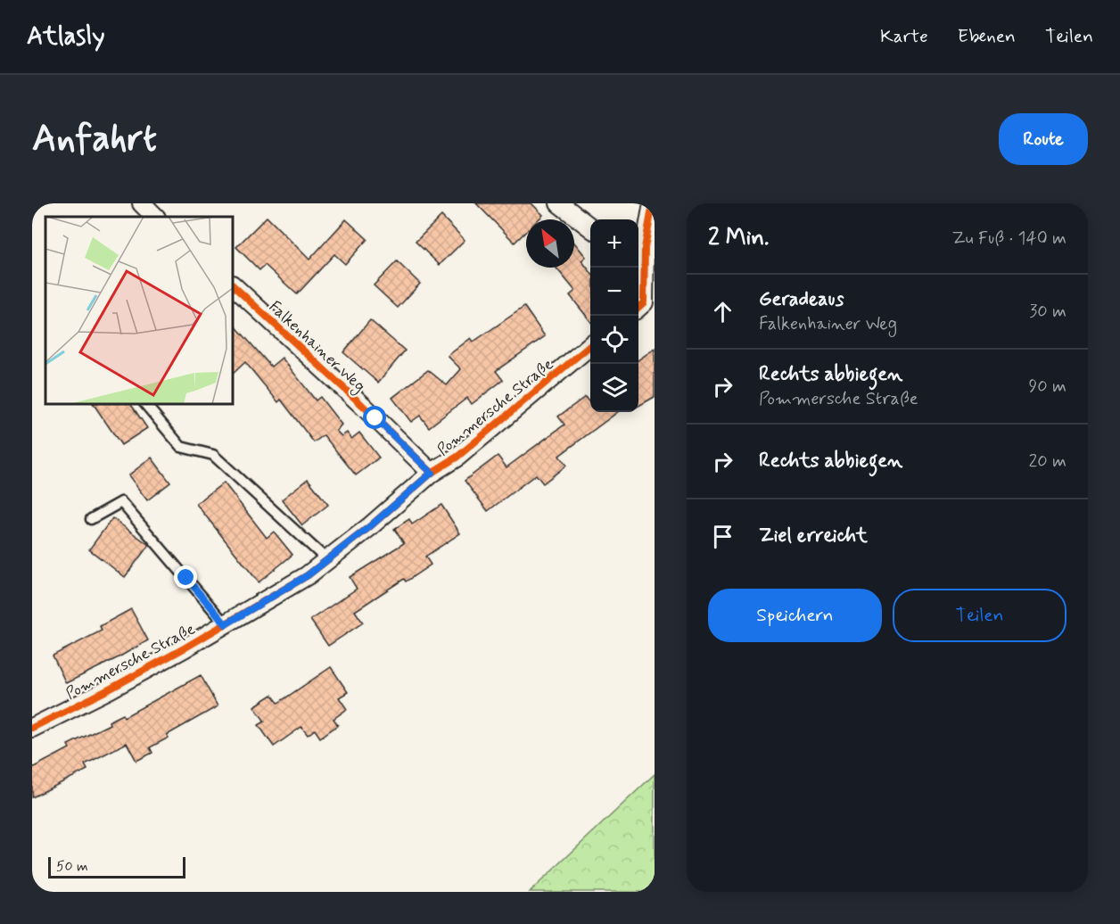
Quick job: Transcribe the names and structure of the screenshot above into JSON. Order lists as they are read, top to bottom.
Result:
{
  "streets": {
    "street": ["Falkenhainer Weg", "Pommersche Straße"]
  },
  "crossings": [
    ["Falkenhainer Weg", "Pommersche Straße"]
  ],
  "scale_bar": "50 m",
  "north": "top left",
  "page": {
    "header": "Atlasly",
    "nav": ["Karte", "Ebenen", "Teilen"],
    "buttons": [
      "Route",
      ["Speichern", "Teilen"]
    ],
    "title": "Anfahrt",
    "heading": ["2 Min.", "Zu Fuß · 140 m"],
    "map_buttons": ["+", "−"],
    "list": [
      ["Geradeaus", "Falkenhainer Weg", "30 m"],
      ["Rechts abbiegen", "Pommersche Straße", "90 m"],
      ["Rechts abbiegen", "20 m"],
      "Ziel erreicht"
    ],
    "scale": "50 m"
  }
}
